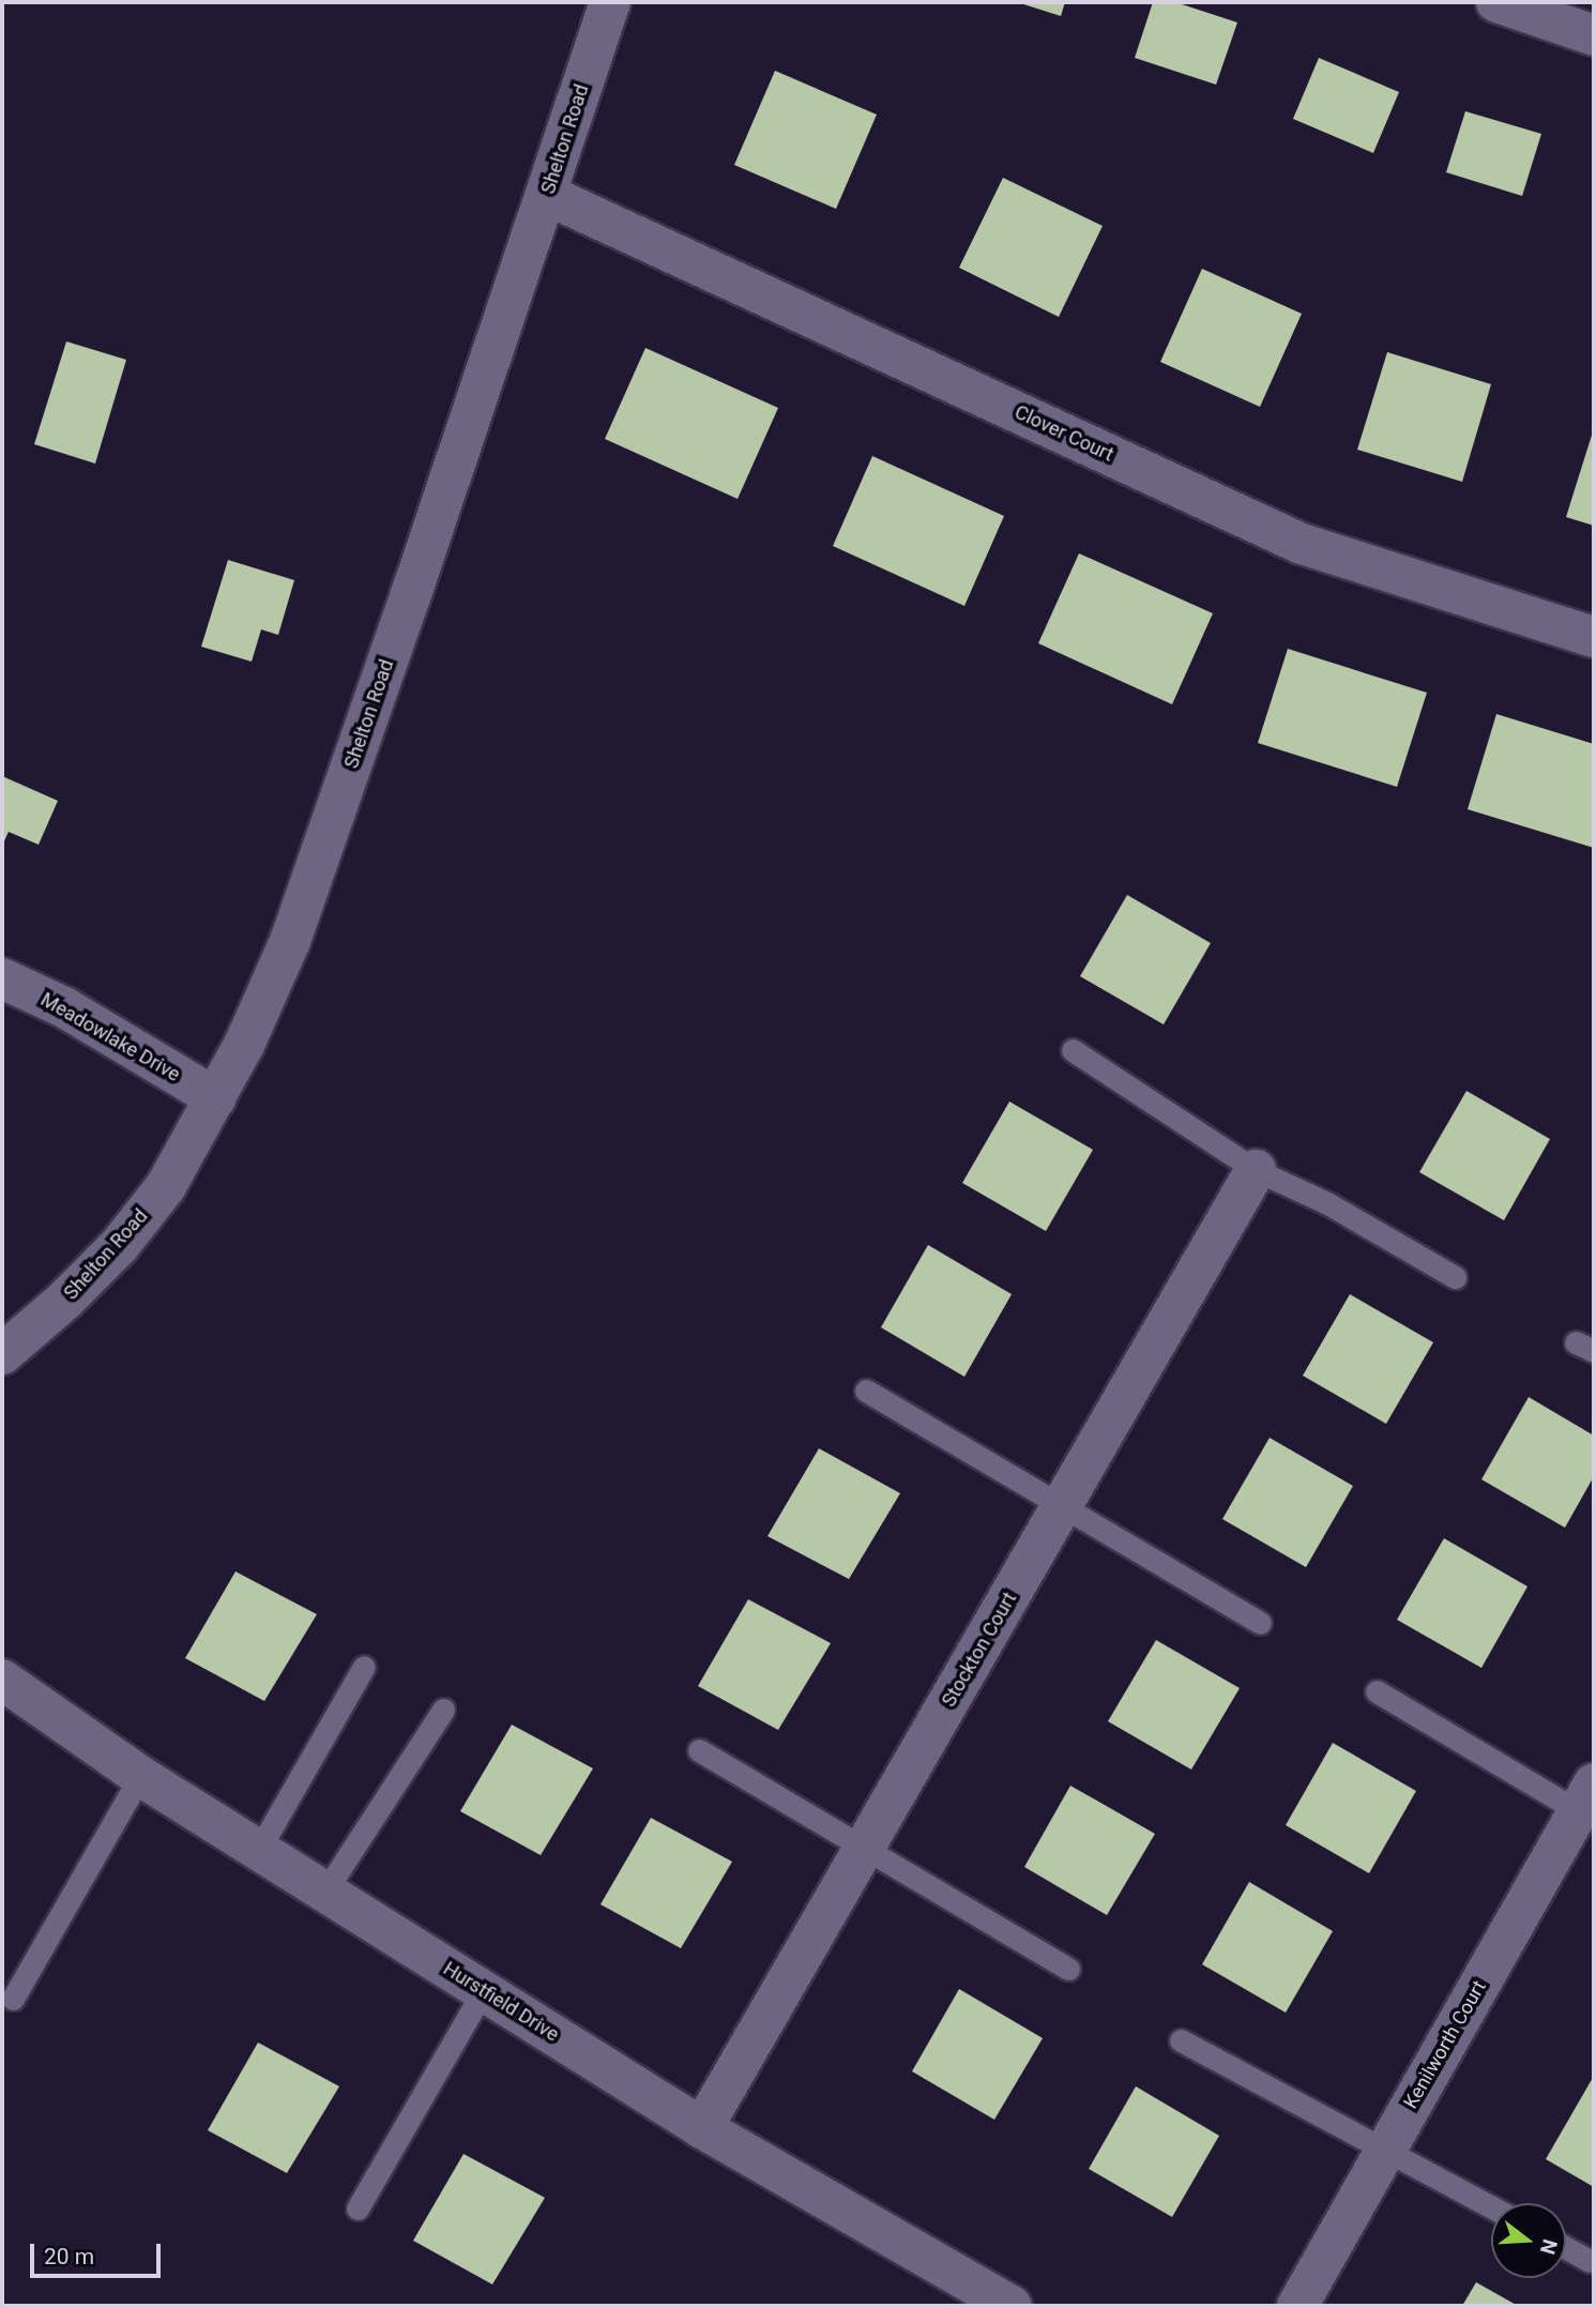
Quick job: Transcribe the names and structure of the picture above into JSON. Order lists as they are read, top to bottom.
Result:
{
  "streets": {
    "street": [
      "Shelton Road",
      "Clover Court",
      "Meadowlake Drive",
      "Stockton Court",
      "Hurstfield Drive",
      "Kenilworth Court"
    ]
  },
  "crossings": [
    ["Shelton Road", "Clover Court"],
    ["Shelton Road", "Meadowlake Drive"],
    ["Stockton Court", "Hurstfield Drive"]
  ],
  "scale_bar": "20 m",
  "north": "right"
}
